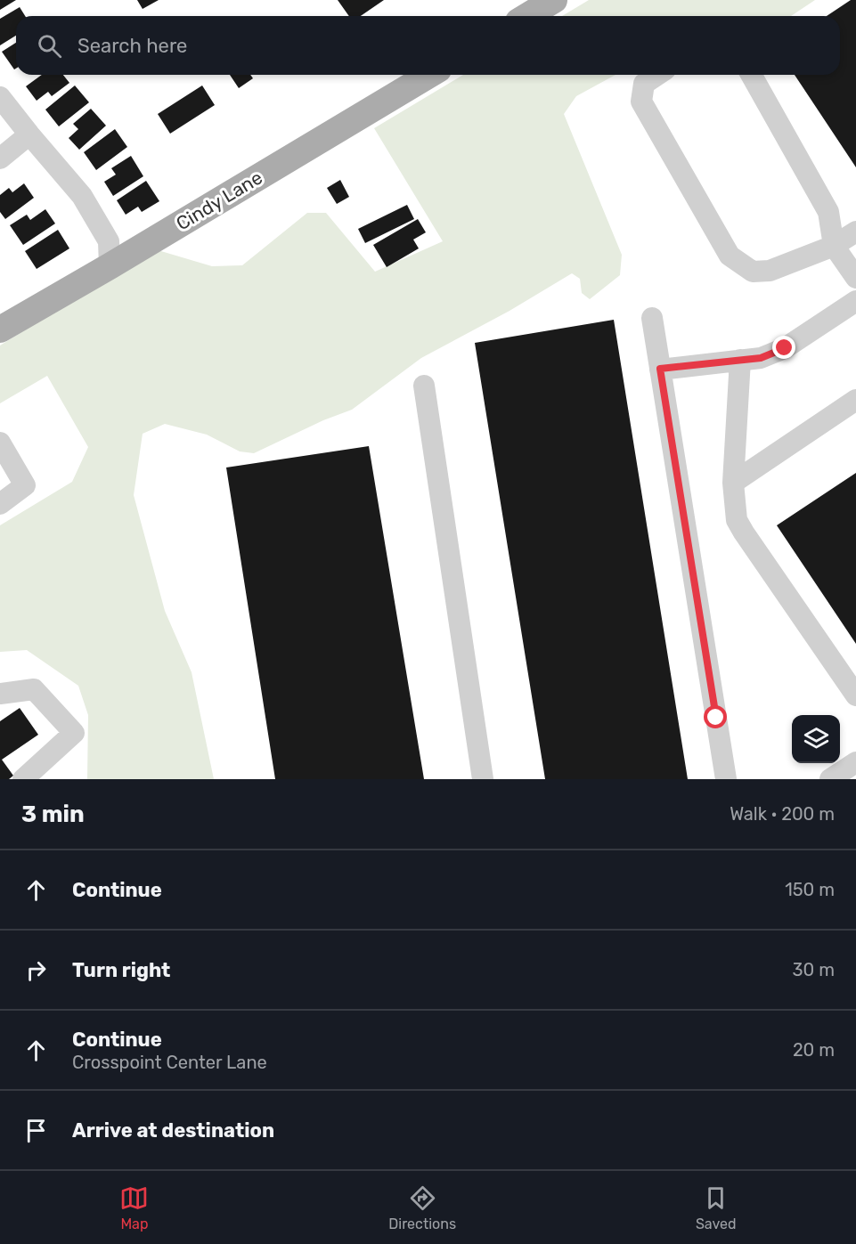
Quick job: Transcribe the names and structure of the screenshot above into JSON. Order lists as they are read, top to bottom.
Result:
{
  "streets": {
    "main road": ["Cindy Lane"]
  },
  "page": {
    "search": "Search here",
    "heading": ["3 min", "Walk · 200 m"],
    "list": [
      ["Continue", "150 m"],
      ["Turn right", "30 m"],
      ["Continue", "Crosspoint Center Lane", "20 m"],
      "Arrive at destination"
    ],
    "nav": ["Map", "Directions", "Saved"]
  }
}
